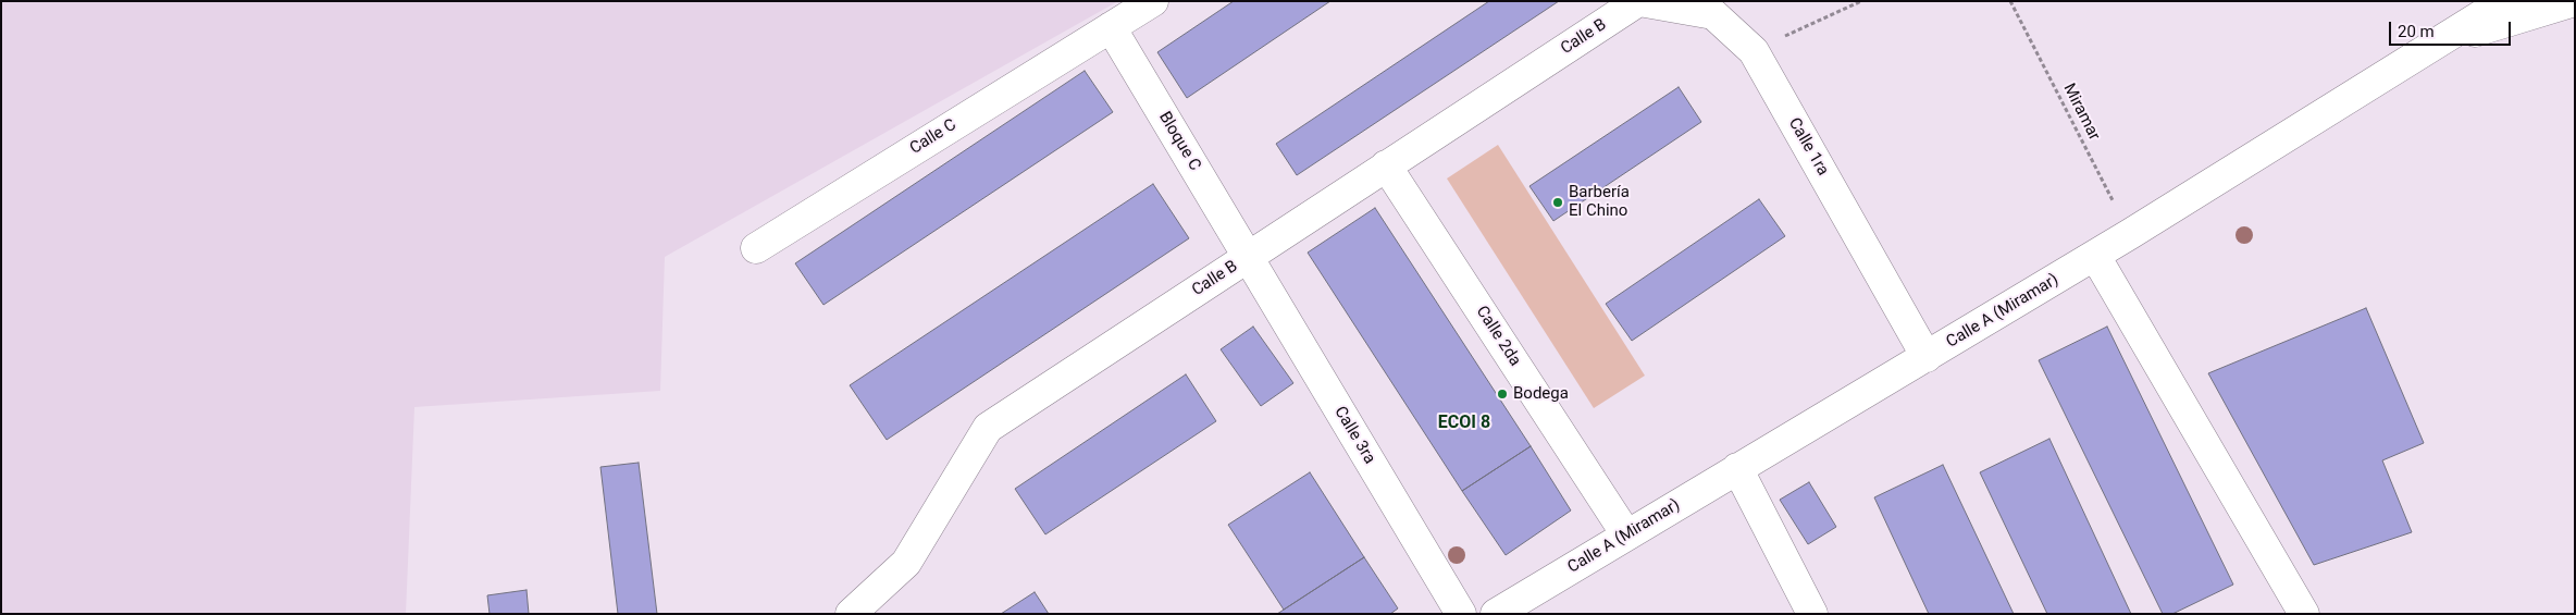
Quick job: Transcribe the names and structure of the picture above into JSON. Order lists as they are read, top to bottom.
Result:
{
  "streets": {
    "street": [
      "Calle B",
      "Calle C",
      "Bloque C",
      "Calle 1ra",
      "Calle A (Miramar)",
      "Calle 2da",
      "Calle 3ra"
    ],
    "path": ["Miramar"]
  },
  "crossings": [
    ["Calle B", "Bloque C"],
    ["Calle B", "Calle 1ra"],
    ["Calle B", "Calle 2da"],
    ["Calle B", "Calle 3ra"],
    ["Miramar", "Calle A (Miramar)"],
    ["Calle C", "Bloque C"],
    ["Bloque C", "Calle 3ra"],
    ["Calle 1ra", "Calle A (Miramar)"],
    ["Calle A (Miramar)", "Calle 2da"]
  ],
  "districts": ["ECOI 8"],
  "places": ["Barbería El Chino", "Bodega"],
  "scale_bar": "20 m"
}
